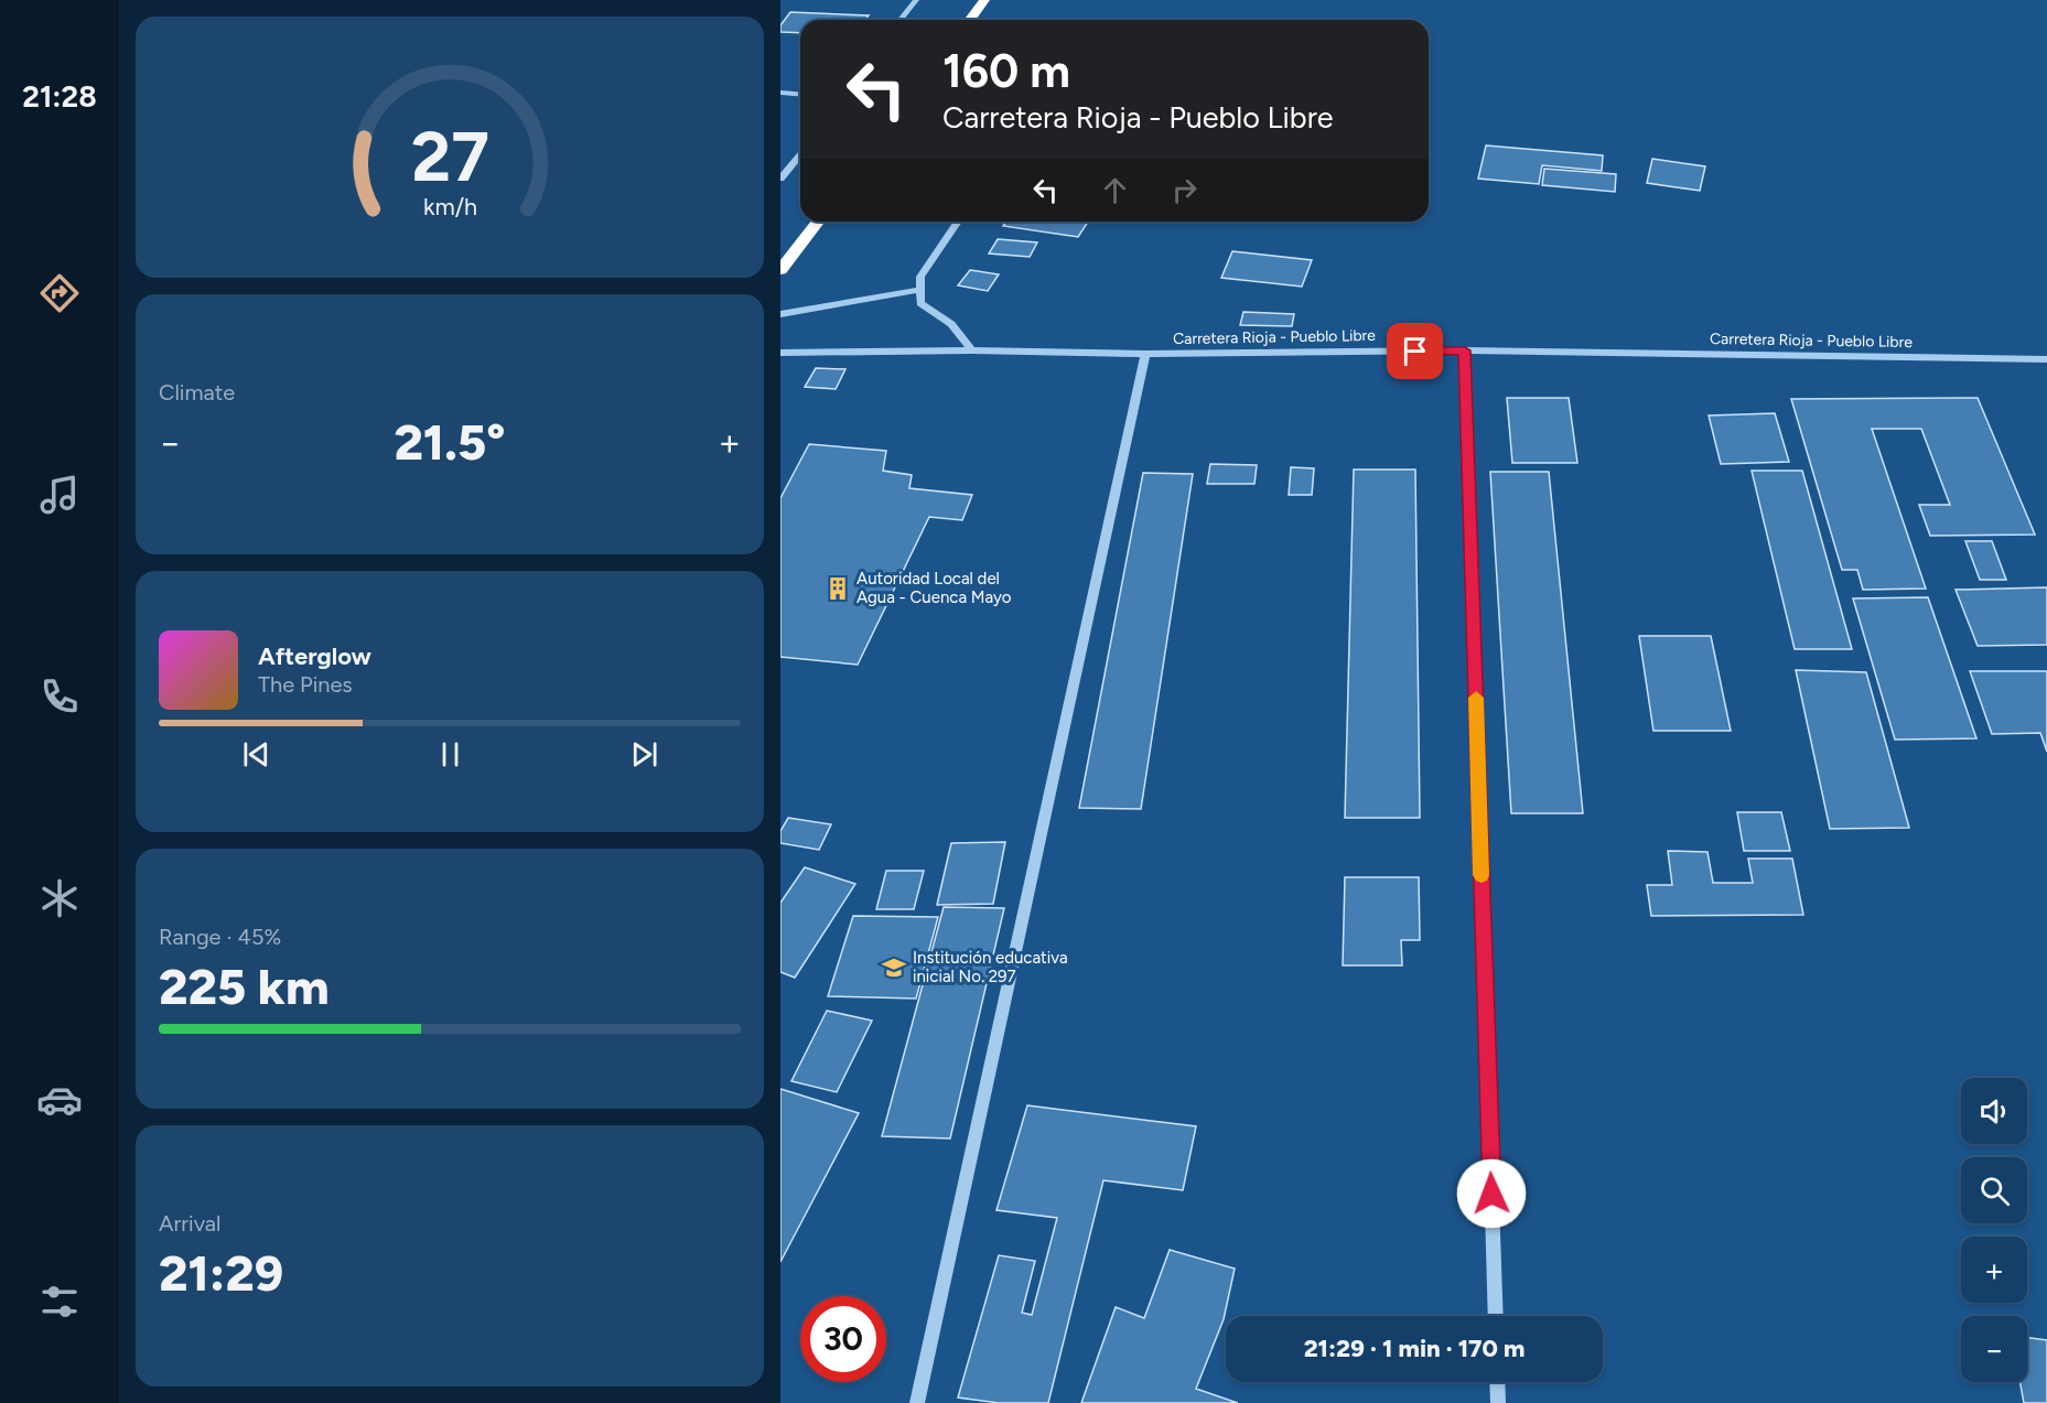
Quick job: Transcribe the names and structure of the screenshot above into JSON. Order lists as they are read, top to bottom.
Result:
{
  "streets": {
    "street": ["Carretera Rioja - Pueblo Libre"]
  },
  "places": {
    "building": ["Autoridad Local del Agua - Cuenca Mayo"],
    "school or university": ["Institución educativa inicial No. 297"]
  },
  "page": {
    "tabs": "21:28",
    "turn": ["160 m", "Carretera Rioja - Pueblo Libre"],
    "tile": [
      "Climate",
      ["Range · 45%", "225 km"],
      ["Arrival", "21:29"]
    ],
    "heat": ["−", "21.5°", "+"],
    "song": ["Afterglow", "The Pines"],
    "map_buttons": ["+", "−"],
    "limit": "30",
    "trip": "21:29 · 1 min · 170 m",
    "gauge": ["27", "km/h"]
  }
}
